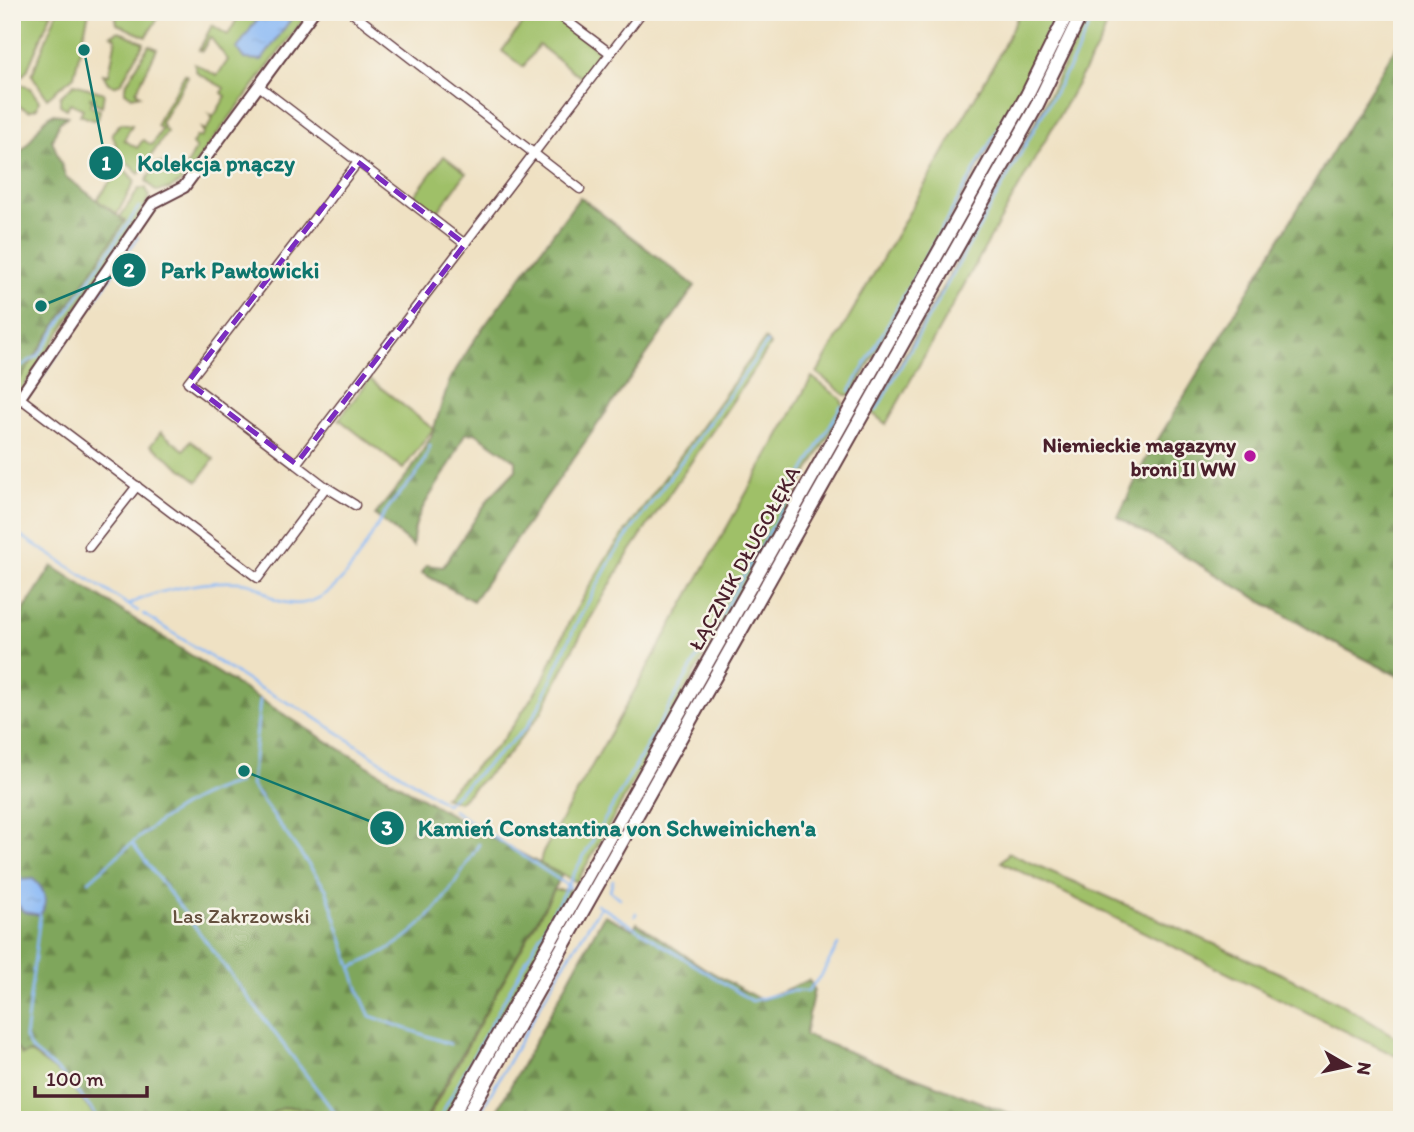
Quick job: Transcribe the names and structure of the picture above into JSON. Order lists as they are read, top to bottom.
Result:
{
  "streets": {
    "main road": ["ŁĄCZNIK DŁUGOŁĘKA"]
  },
  "parks": ["Las Zakrzowski"],
  "places": [
    "Kolekcja pnączy",
    "Park Pawłowicki",
    "Niemieckie magazyny broni II WW",
    "Kamień Constantina von Schweinichen'a"
  ],
  "scale_bar": "100 m",
  "north": "right"
}
